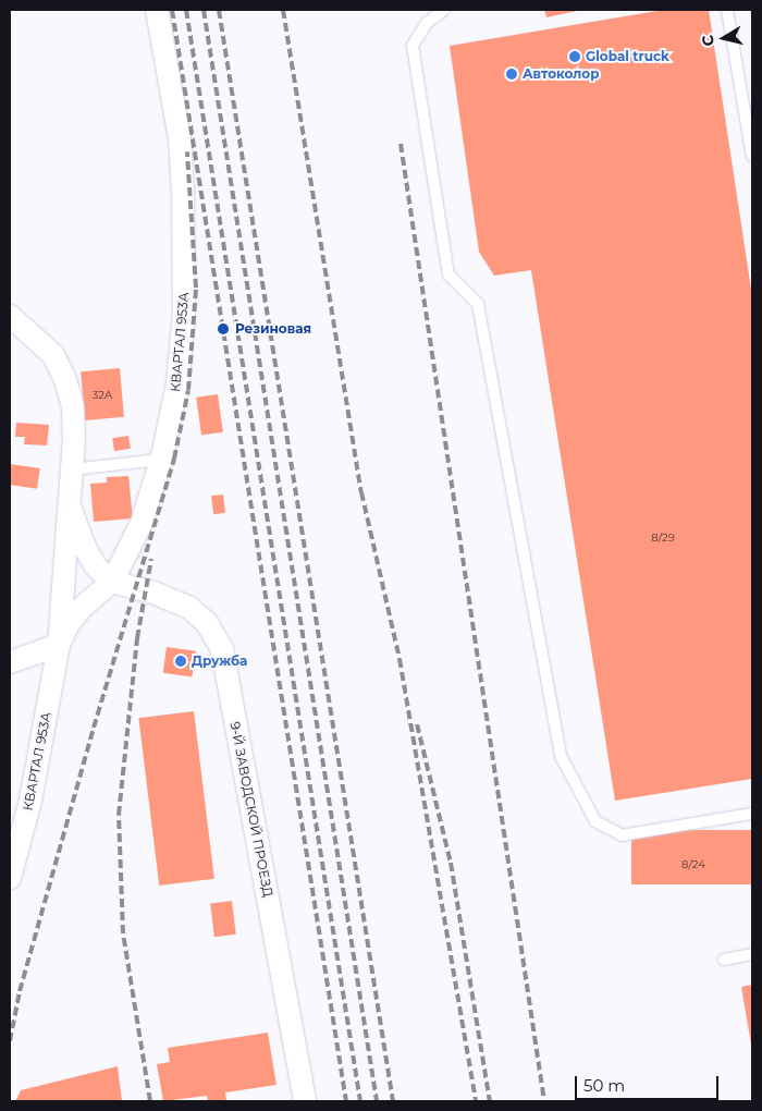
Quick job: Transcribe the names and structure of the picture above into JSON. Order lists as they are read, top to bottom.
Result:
{
  "streets": {
    "street": ["КВАРТАЛ 953А", "9-Й ЗАВОДСКОЙ ПРОЕЗД"]
  },
  "crossings": [
    ["КВАРТАЛ 953А", "9-Й ЗАВОДСКОЙ ПРОЕЗД"]
  ],
  "places": [
    "Global truck",
    "Автоколор",
    "Резиновая",
    "Дружба"
  ],
  "house_numbers": ["32A", "8/29", "8/24"],
  "scale_bar": "50 m",
  "north": "left"
}
